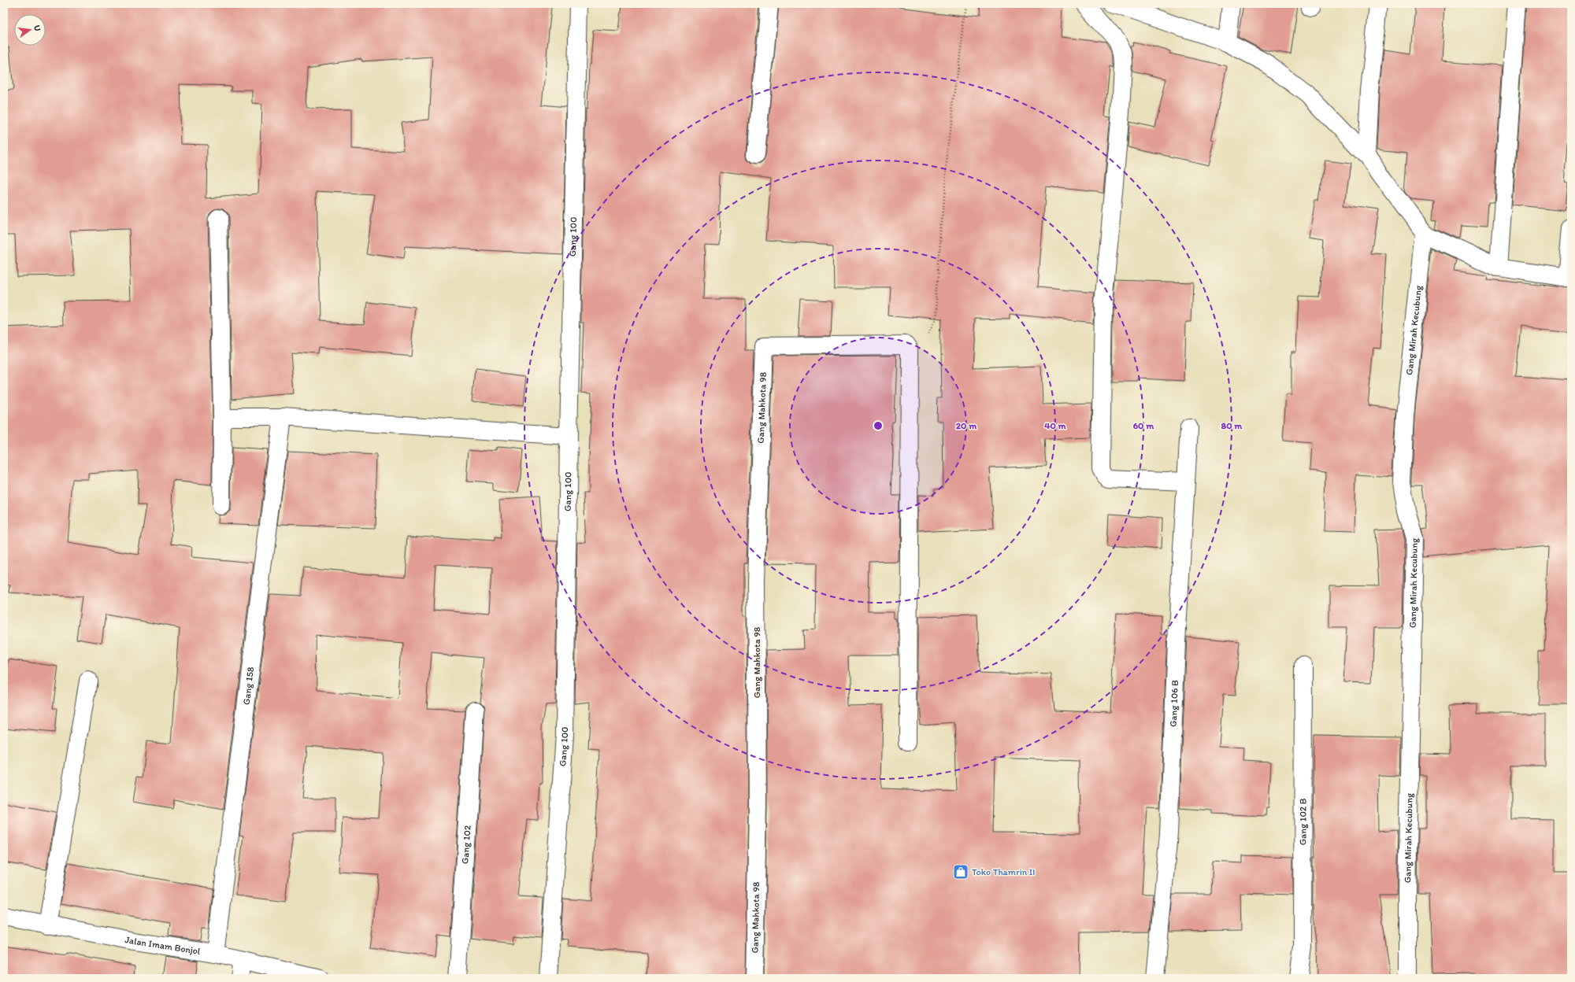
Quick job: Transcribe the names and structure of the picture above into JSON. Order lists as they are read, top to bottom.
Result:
{
  "streets": {
    "main road": [
      "Gang 100",
      "Gang Mirah Kecubung",
      "Gang Mahkota 98",
      "Gang 158",
      "Gang 106 B",
      "Gang 102 B",
      "Gang 102",
      "Jalan Imam Bonjol"
    ]
  },
  "crossings": [
    ["Gang 158", "Jalan Imam Bonjol"]
  ],
  "places": {
    "shop": ["Toko Thamrin II"]
  },
  "north": "right",
  "rings": [
    "20 m",
    "40 m",
    "60 m",
    "80 m"
  ]
}
